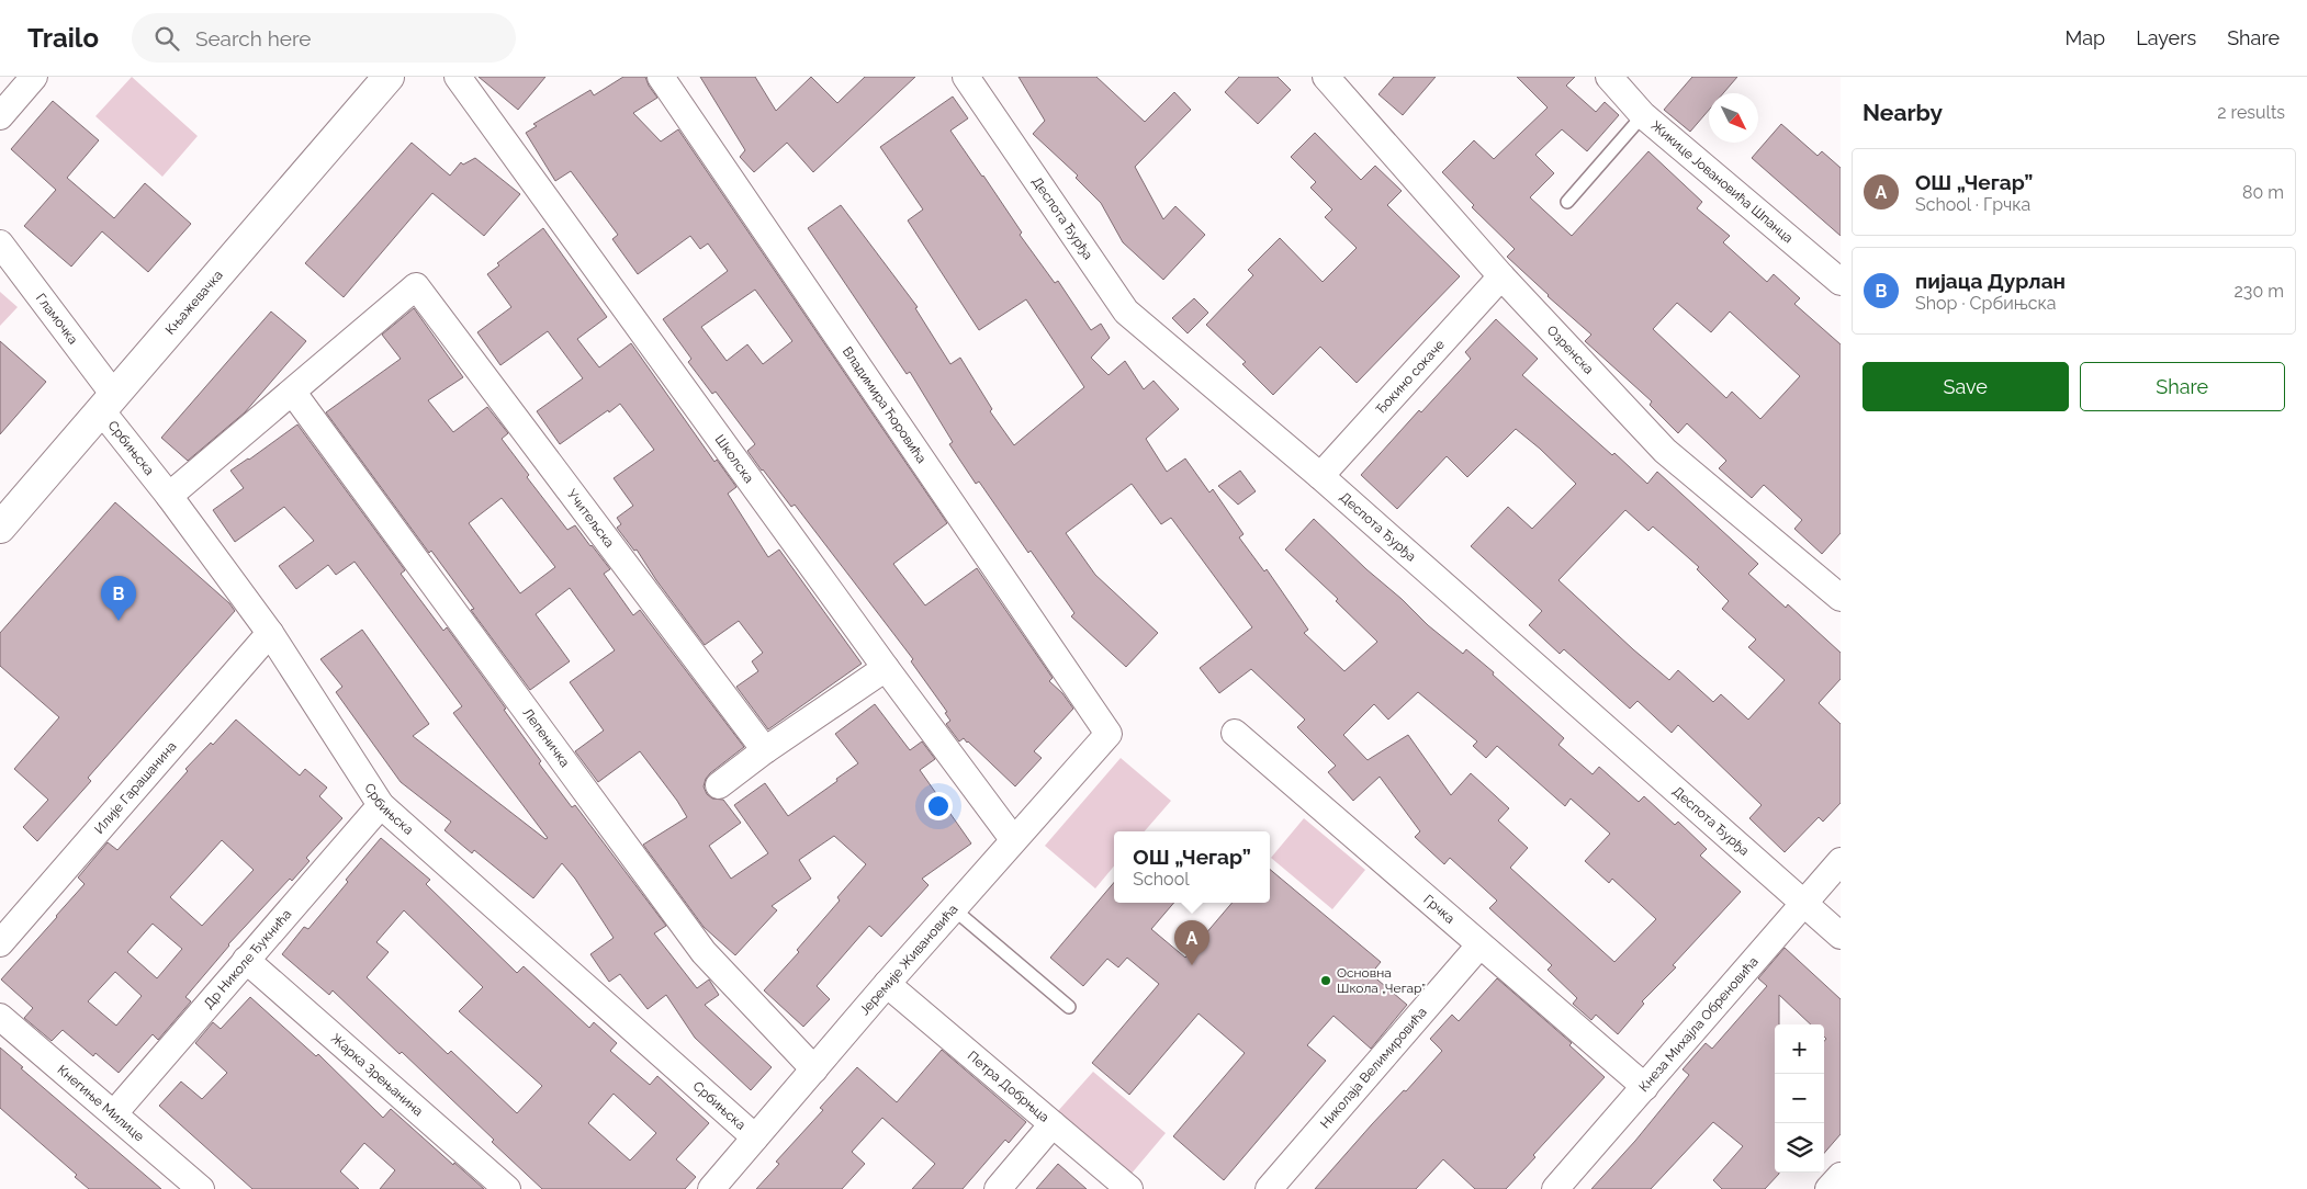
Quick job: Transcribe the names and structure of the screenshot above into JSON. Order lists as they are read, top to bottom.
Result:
{
  "streets": {
    "main road": ["Књажевачка"],
    "street": [
      "Жикице Јовановића Шпанца",
      "Деспота Ђурђа",
      "Гламочка",
      "Озренска",
      "Ђокино сокаче",
      "Владимира Ћоровића",
      "Србињска",
      "Школска",
      "Учитељска",
      "Лепеничка",
      "Илије Гарашанина",
      "Грчка",
      "Др Николе Ђукнића",
      "Јеремије Живановића",
      "Кнеза Михајла Обреновића",
      "Николаја Велимировића",
      "Жарка Зрењанина",
      "Петра Добрњца",
      "Кнегиње Милице"
    ]
  },
  "crossings": [
    ["Деспота Ђурђа", "Ђокино сокаче"],
    ["Деспота Ђурђа", "Кнеза Михајла Обреновића"],
    ["Књажевачка", "Гламочка"],
    ["Књажевачка", "Србињска"],
    ["Гламочка", "Србињска"],
    ["Озренска", "Ђокино сокаче"],
    ["Владимира Ћоровића", "Јеремије Живановића"],
    ["Србињска", "Илије Гарашанина"],
    ["Србињска", "Др Николе Ђукнића"],
    ["Србињска", "Јеремије Живановића"],
    ["Школска", "Јеремије Живановића"],
    ["Учитељска", "Лепеничка"],
    ["Лепеничка", "Јеремије Живановића"],
    ["Грчка", "Кнеза Михајла Обреновића"],
    ["Грчка", "Николаја Велимировића"],
    ["Др Николе Ђукнића", "Жарка Зрењанина"],
    ["Др Николе Ђукнића", "Кнегиње Милице"],
    ["Јеремије Живановића", "Петра Добрњца"]
  ],
  "places": ["Основна Школа „Чегар”"],
  "north": "bottom right",
  "page": {
    "header": "Trailo",
    "search": "Search here",
    "nav": ["Map", "Layers", "Share"],
    "heading": ["Nearby", "2 results"],
    "list": [
      {
        "mark": "A",
        "name": "ОШ „Чегар”",
        "note": "School · Грчка",
        "value": "80 m"
      },
      {
        "mark": "B",
        "name": "пијаца Дурлан",
        "note": "Shop · Србињска",
        "value": "230 m"
      }
    ],
    "buttons": ["Save", "Share"],
    "pins": ["B", "A"],
    "popup": ["ОШ „Чегар”", "School"],
    "map_buttons": ["+", "−"]
  }
}
